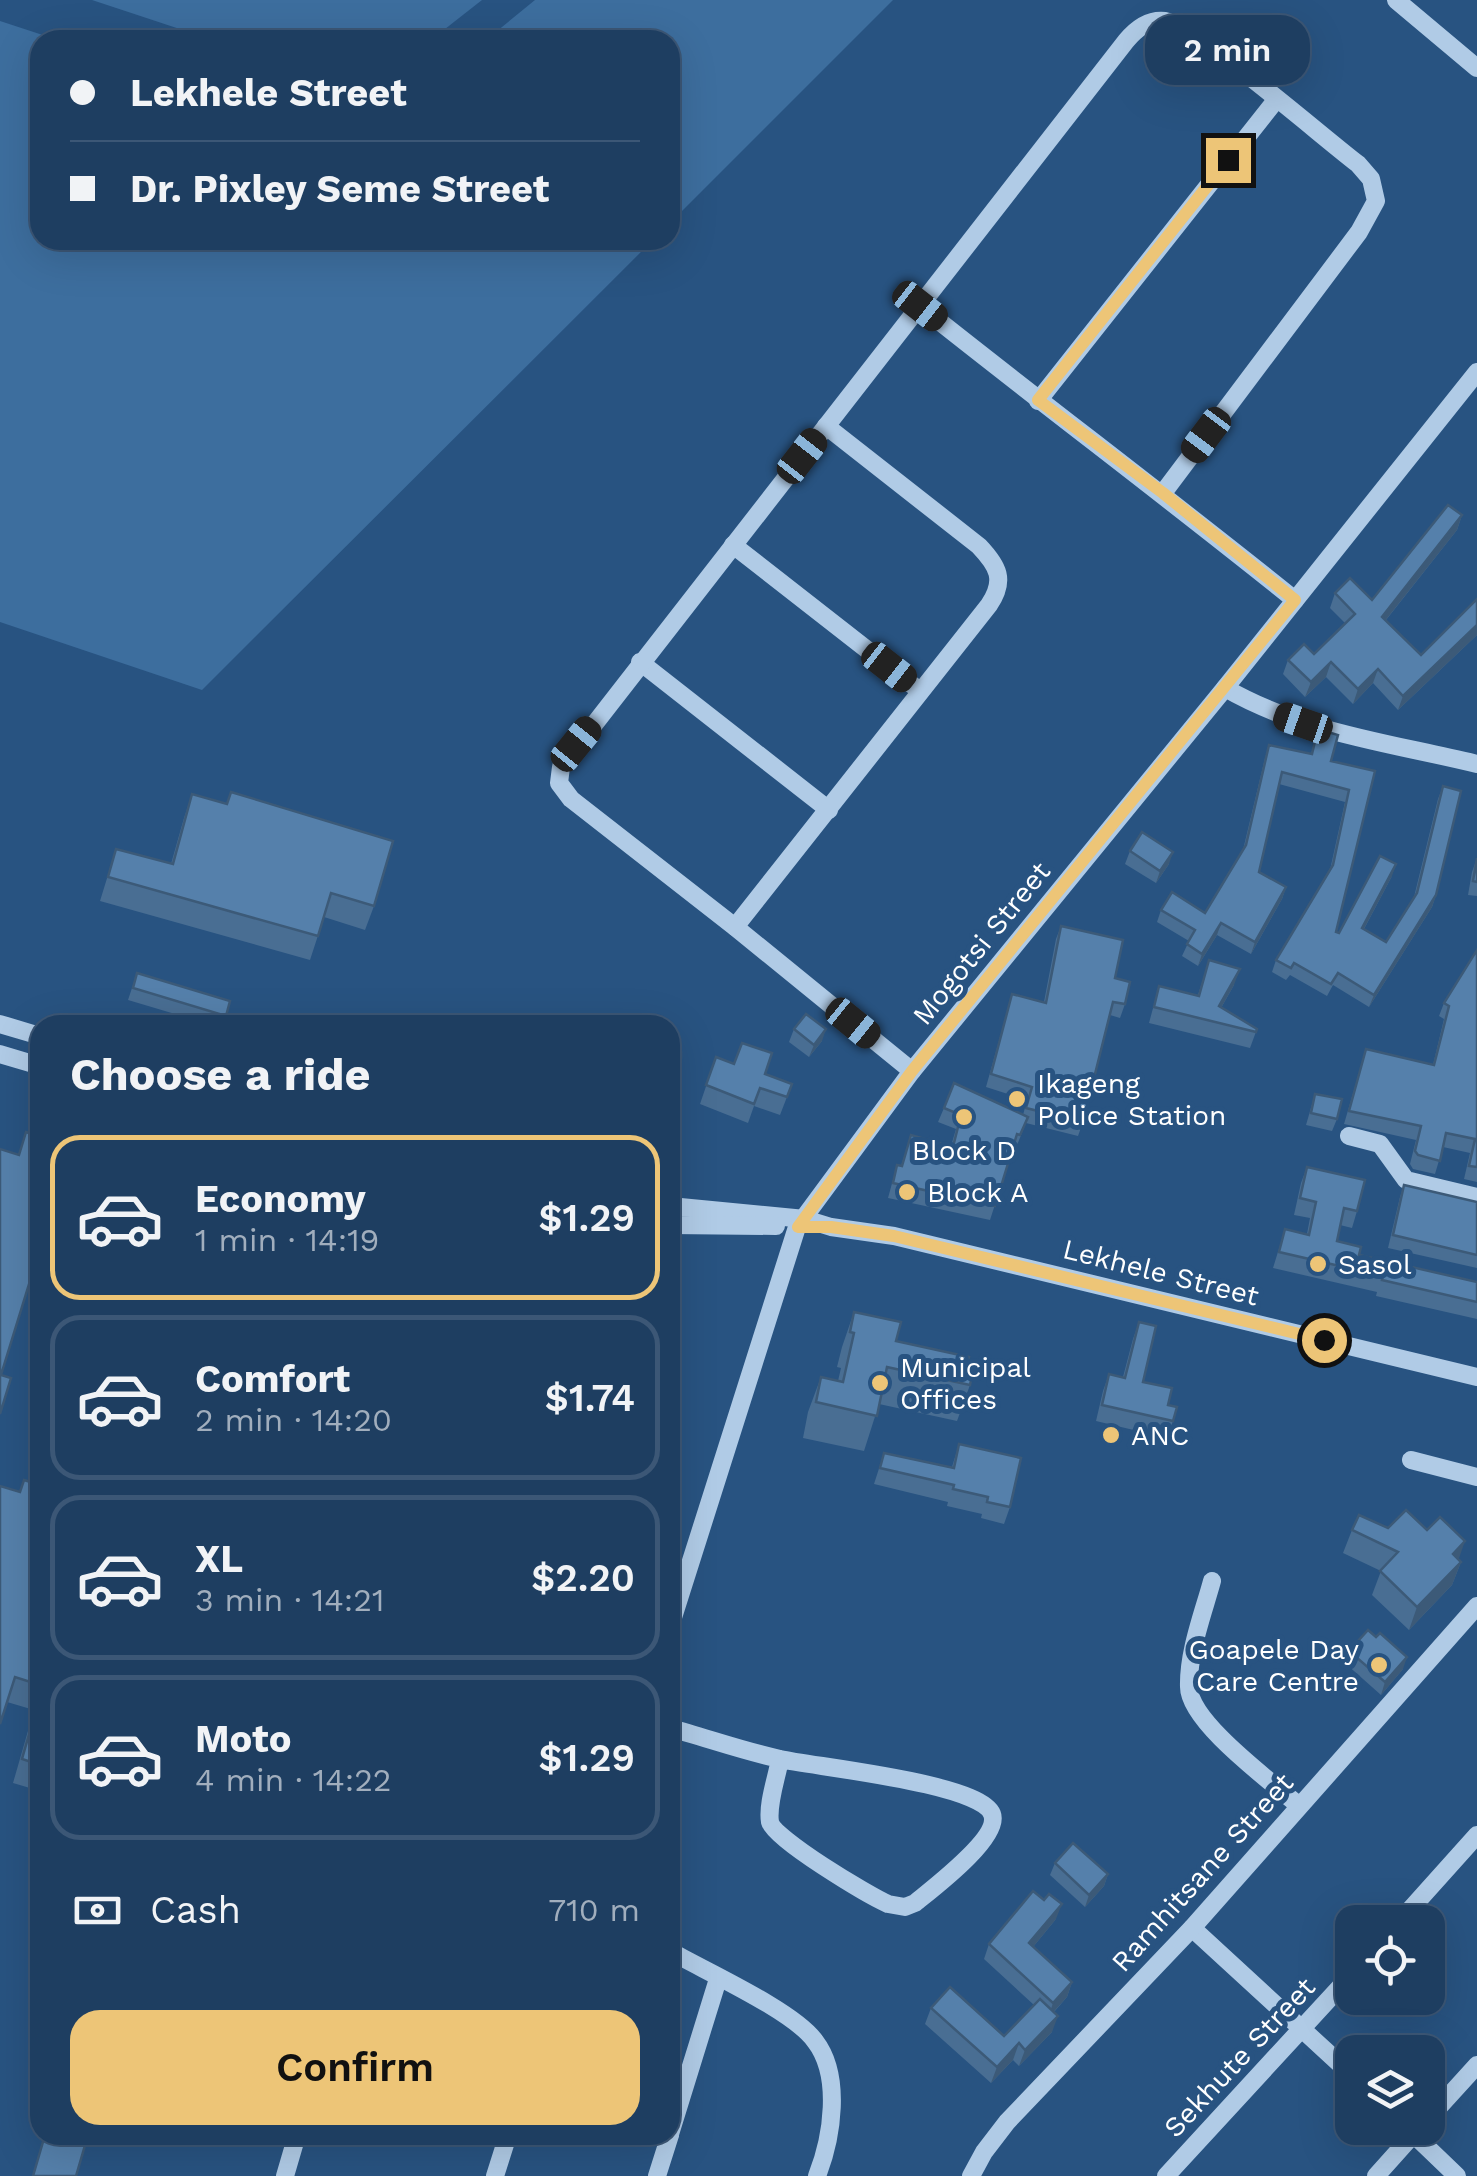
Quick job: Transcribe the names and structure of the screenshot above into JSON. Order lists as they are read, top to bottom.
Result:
{
  "streets": {
    "street": [
      "Mogotsi Street",
      "Lekhele Street",
      "Ramhitsane Street",
      "Sekhute Street"
    ]
  },
  "crossings": [
    ["Mogotsi Street", "Lekhele Street"]
  ],
  "places": [
    "Ikageng Police Station",
    "Block D",
    "Block A",
    "Sasol",
    "Municipal Offices",
    "ANC",
    "Goapele Day Care Centre"
  ],
  "page": {
    "bubble": "2 min",
    "banner": ["Lekhele Street", "Dr. Pixley Seme Street"],
    "heading": "Choose a ride",
    "list": [
      {
        "name": "Economy",
        "note": "1 min · 14:19",
        "value": "$1.29"
      },
      {
        "name": "Comfort",
        "note": "2 min · 14:20",
        "value": "$1.74"
      },
      {
        "name": "XL",
        "note": "3 min · 14:21",
        "value": "$2.20"
      },
      {
        "name": "Moto",
        "note": "4 min · 14:22",
        "value": "$1.29"
      }
    ],
    "pay": ["Cash", "710 m"],
    "buttons": "Confirm"
  }
}
